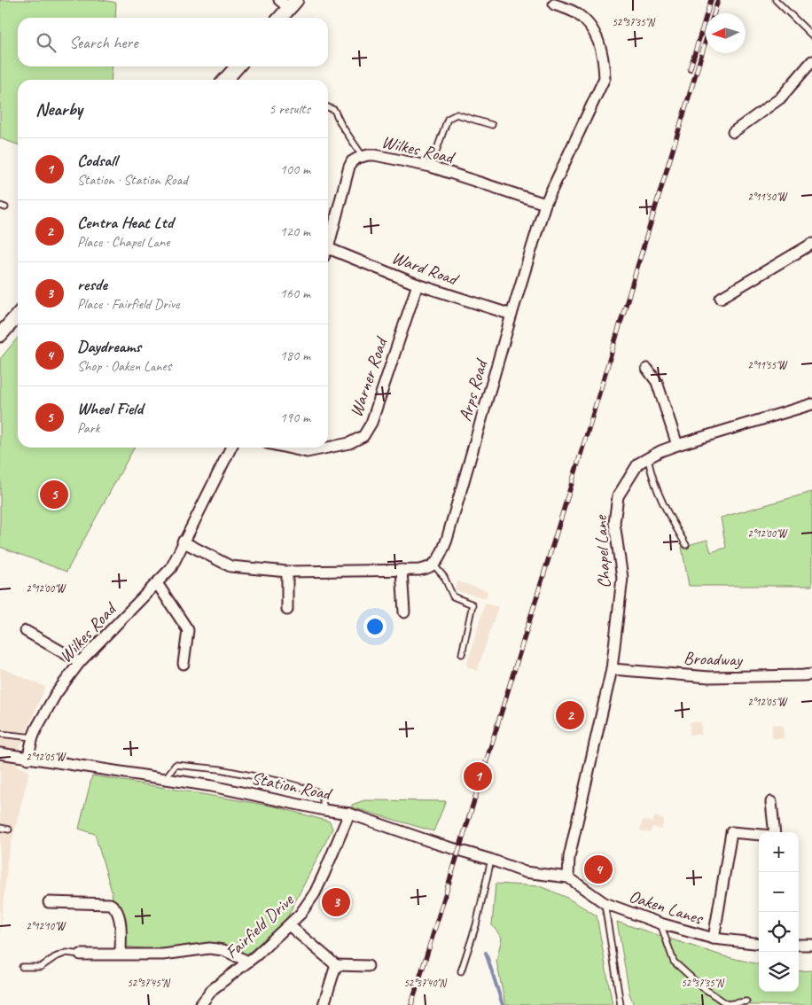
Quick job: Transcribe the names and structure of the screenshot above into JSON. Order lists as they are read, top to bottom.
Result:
{
  "streets": {
    "street": [
      "Wilkes Road",
      "Ward Road",
      "Warner Road",
      "Arps Road",
      "Chapel Lane",
      "Broadway",
      "Station Road",
      "Oaken Lanes",
      "Fairfield Drive"
    ]
  },
  "crossings": [
    ["Wilkes Road", "Arps Road"],
    ["Wilkes Road", "Station Road"],
    ["Ward Road", "Warner Road"],
    ["Ward Road", "Arps Road"],
    ["Chapel Lane", "Broadway"],
    ["Chapel Lane", "Station Road"],
    ["Chapel Lane", "Oaken Lanes"],
    ["Station Road", "Oaken Lanes"],
    ["Station Road", "Fairfield Drive"]
  ],
  "north": "left",
  "page": {
    "search": "Search here",
    "heading": ["Nearby", "5 results"],
    "list": [
      {
        "mark": "1",
        "name": "Codsall",
        "note": "Station · Station Road",
        "value": "100 m"
      },
      {
        "mark": "2",
        "name": "Centra Heat Ltd",
        "note": "Place · Chapel Lane",
        "value": "120 m"
      },
      {
        "mark": "3",
        "name": "resde",
        "note": "Place · Fairfield Drive",
        "value": "160 m"
      },
      {
        "mark": "4",
        "name": "Daydreams",
        "note": "Shop · Oaken Lanes",
        "value": "180 m"
      },
      {
        "mark": "5",
        "name": "Wheel Field",
        "note": "Park",
        "value": "190 m"
      }
    ],
    "pins": [
      "5",
      "2",
      "1",
      "4",
      "3"
    ],
    "map_buttons": ["+", "−"]
  },
  "coordinates": [
    "52°37'35\"N",
    "2°11'50\"W",
    "2°11'55\"W",
    "2°12'00\"W",
    "2°12'05\"W",
    "2°12'10\"W",
    "52°37'45\"N",
    "52°37'40\"N"
  ]
}
